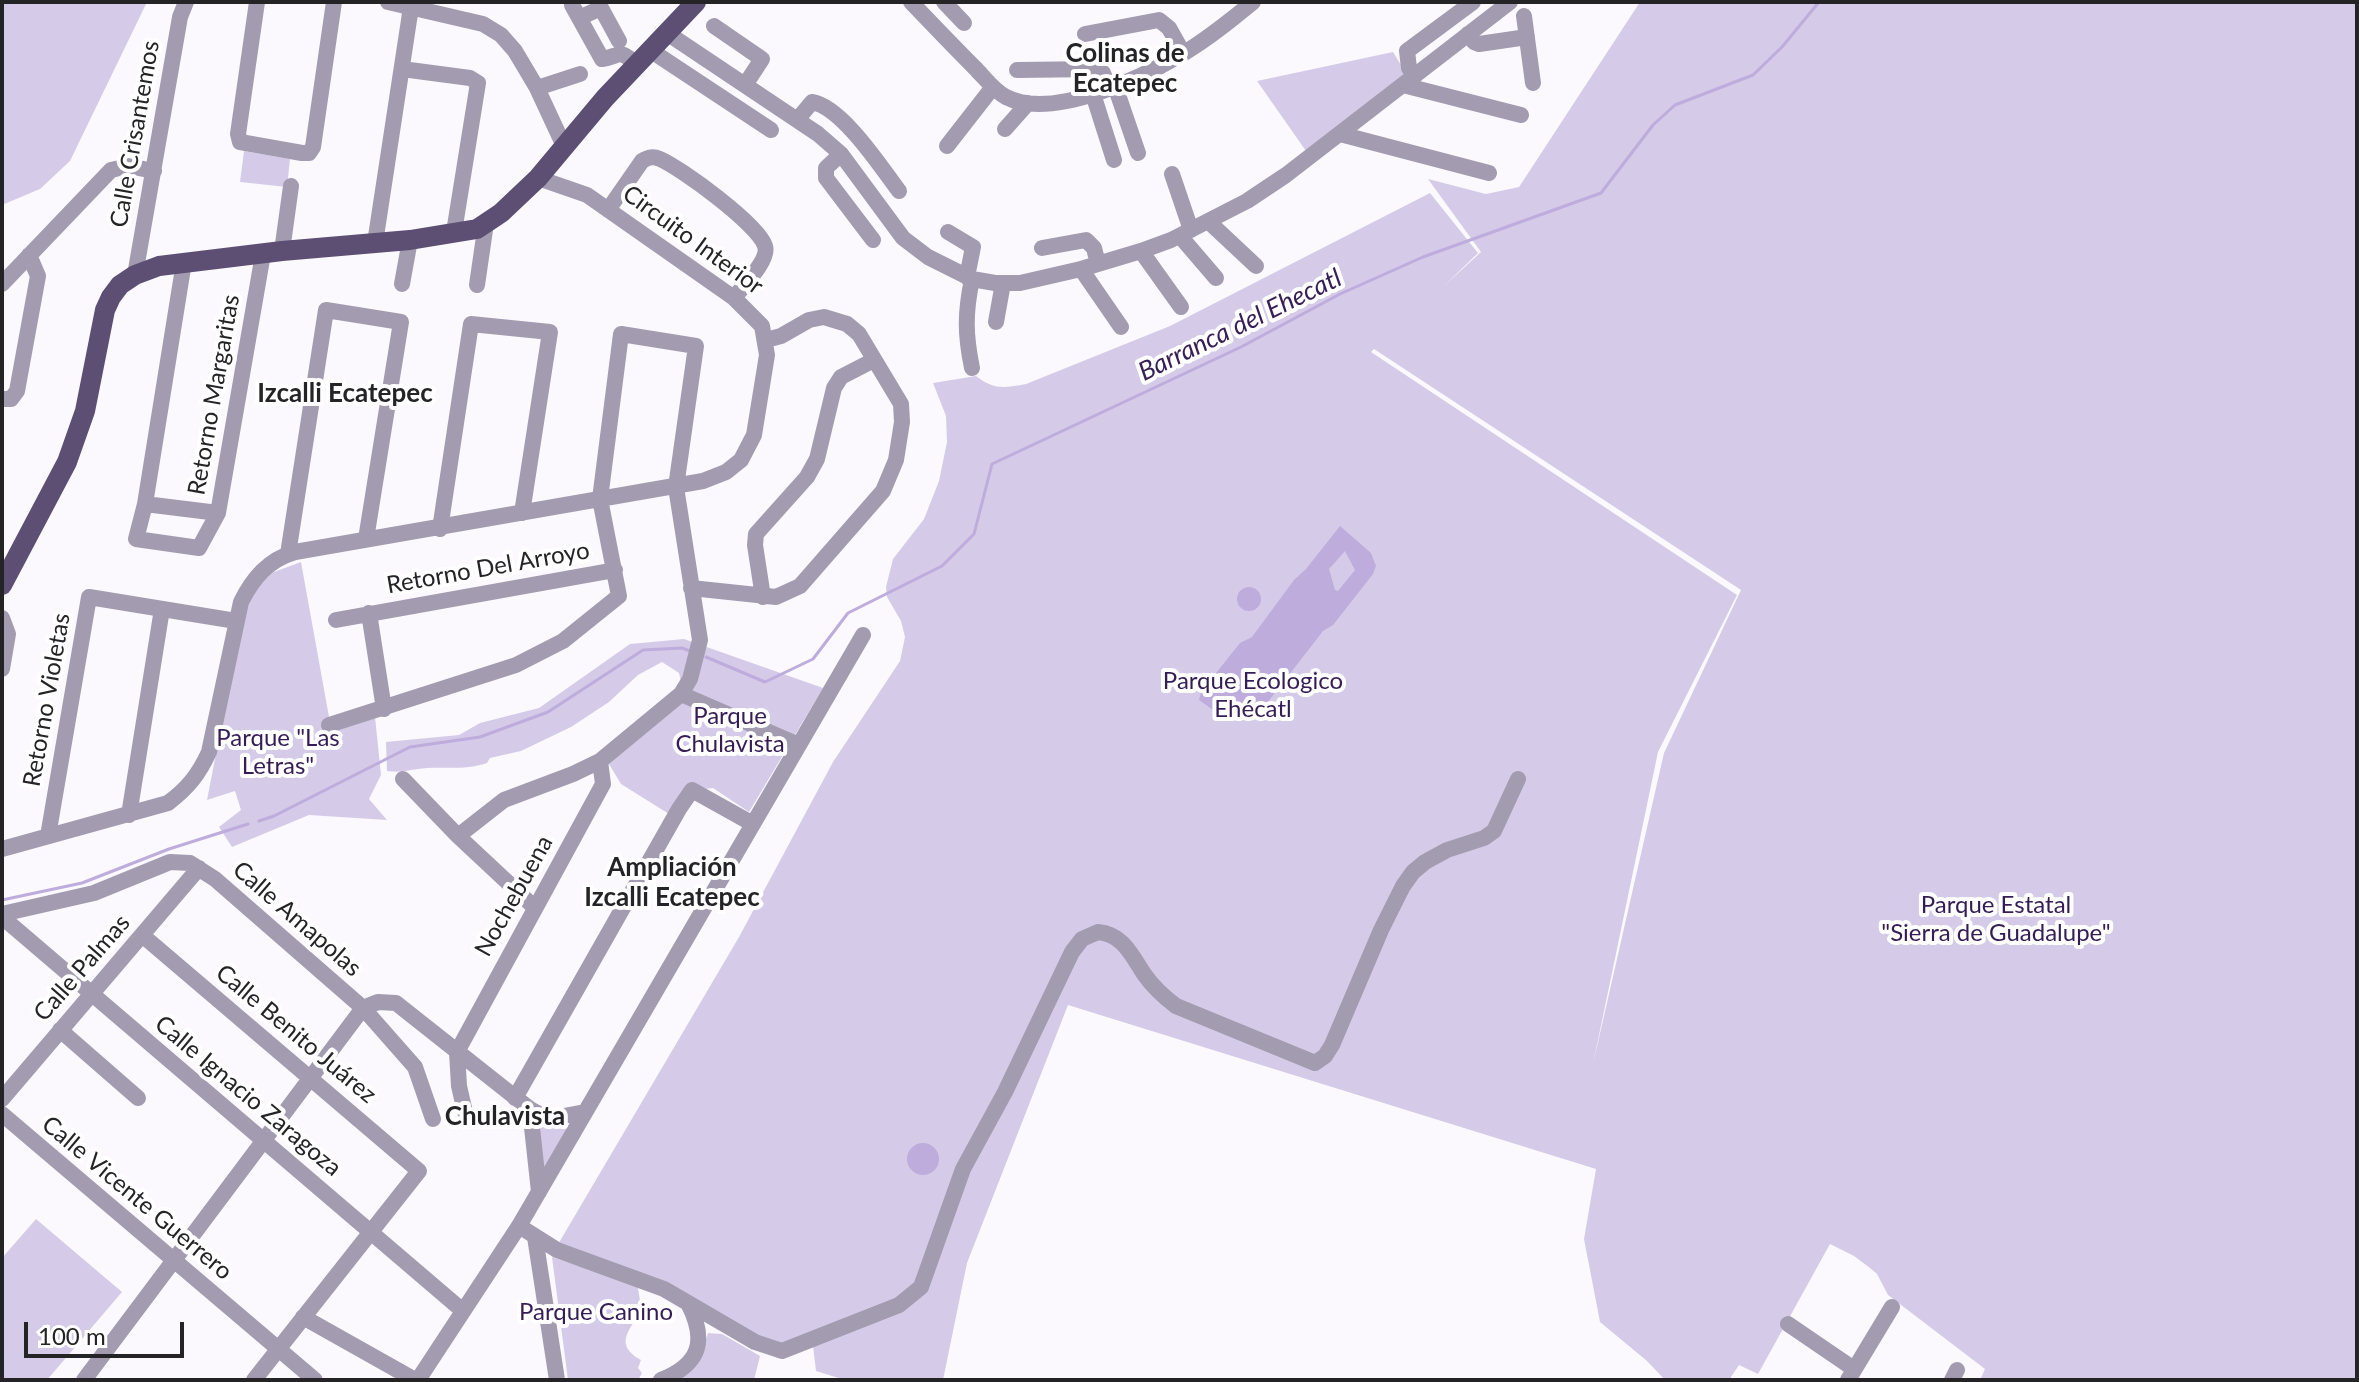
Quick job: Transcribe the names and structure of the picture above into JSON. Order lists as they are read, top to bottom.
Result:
{
  "streets": {
    "street": [
      "Calle Crisantemos",
      "Circuito Interior",
      "Retorno Margaritas",
      "Retorno Del Arroyo",
      "Retorno Violetas",
      "Nochebuena",
      "Calle Amapolas",
      "Calle Palmas",
      "Calle Benito Juárez",
      "Calle Ignacio Zaragoza",
      "Calle Vicente Guerrero"
    ]
  },
  "crossings": [
    ["Calle Amapolas", "Calle Palmas"],
    ["Calle Palmas", "Calle Benito Juárez"],
    ["Calle Palmas", "Calle Ignacio Zaragoza"],
    ["Calle Benito Juárez", "Calle Ignacio Zaragoza"]
  ],
  "districts": [
    "Colinas de Ecatepec",
    "Izcalli Ecatepec",
    "Ampliación Izcalli Ecatepec",
    "Chulavista"
  ],
  "water": ["Barranca del Ehecatl"],
  "parks": [
    "Parque Ecologico Ehécatl",
    "Parque Chulavista",
    "Parque \"Las Letras\"",
    "Parque Estatal \"Sierra de Guadalupe\"",
    "Parque Canino"
  ],
  "scale_bar": "100 m"
}
